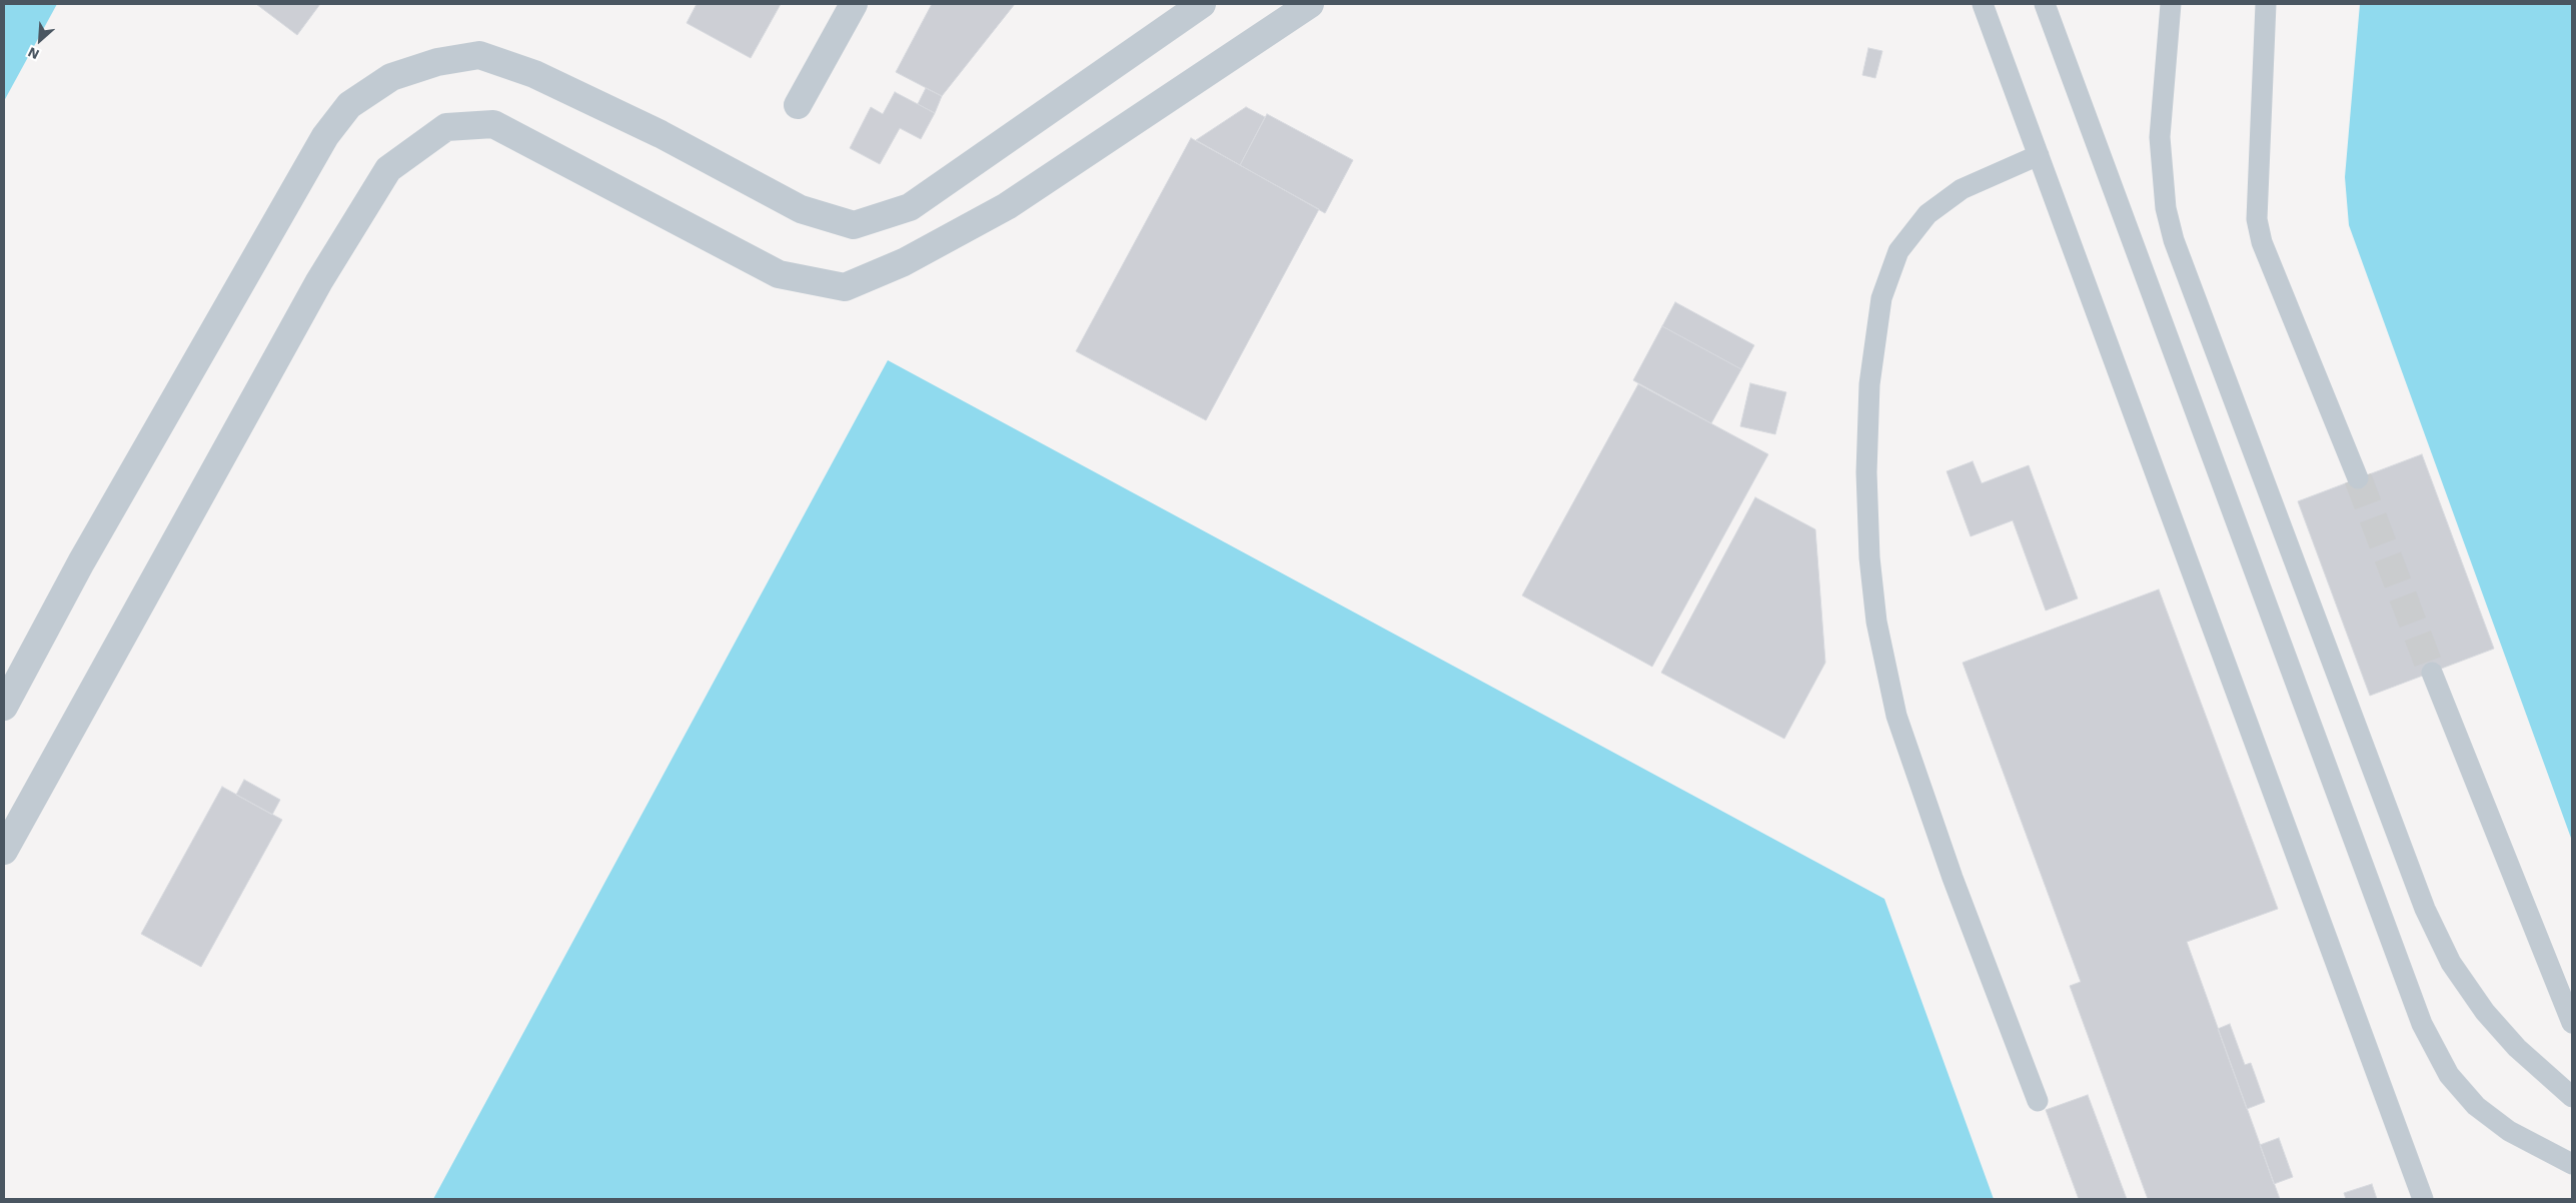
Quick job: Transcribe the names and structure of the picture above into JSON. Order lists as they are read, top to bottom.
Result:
{
  "north": "bottom left"
}
